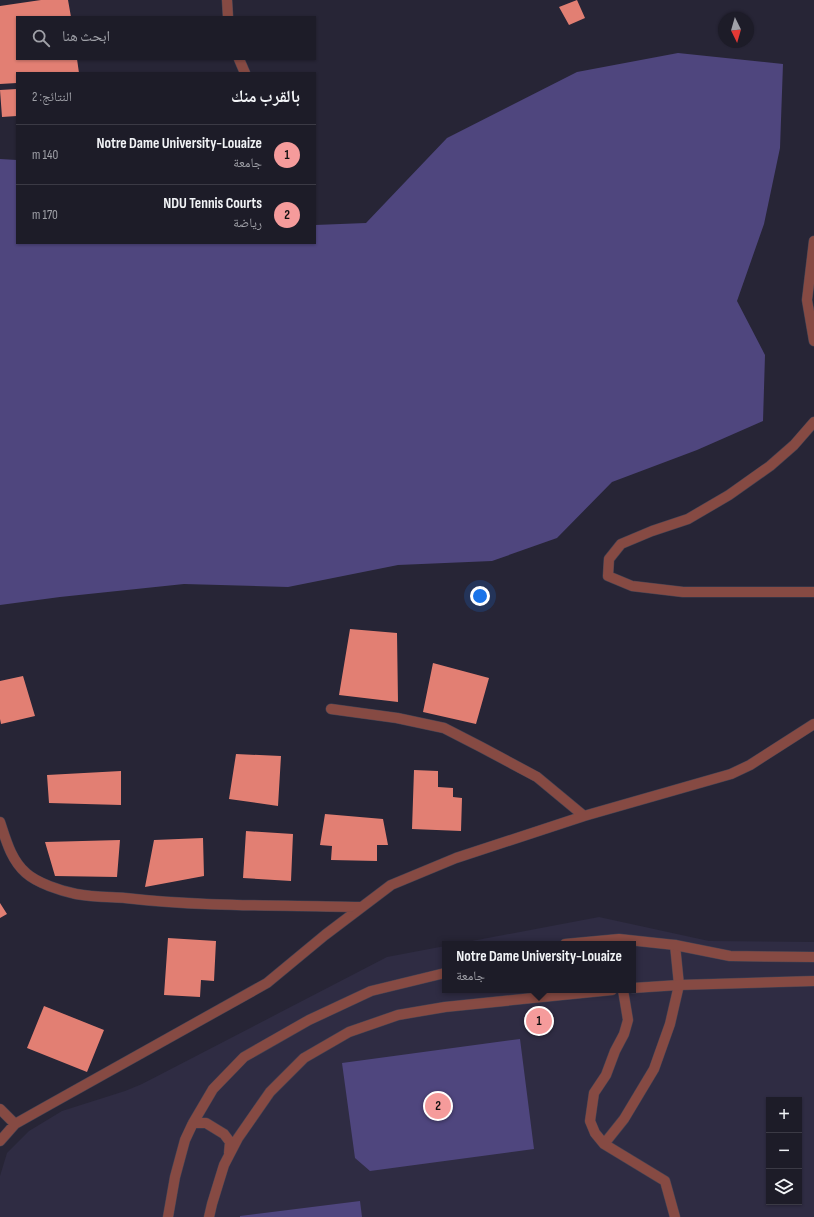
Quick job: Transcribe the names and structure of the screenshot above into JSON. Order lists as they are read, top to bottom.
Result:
{
  "north": "bottom",
  "page": {
    "search": "ابحث هنا",
    "heading": ["بالقرب منك", "النتائج: 2"],
    "list": [
      {
        "mark": "1",
        "name": "Notre Dame University-Louaize",
        "note": "جامعة",
        "value": "140 m"
      },
      {
        "mark": "2",
        "name": "NDU Tennis Courts",
        "note": "رياضة",
        "value": "170 m"
      }
    ],
    "popup": ["Notre Dame University-Louaize", "جامعة"],
    "pins": ["1", "2"],
    "map_buttons": ["+", "−"]
  }
}
